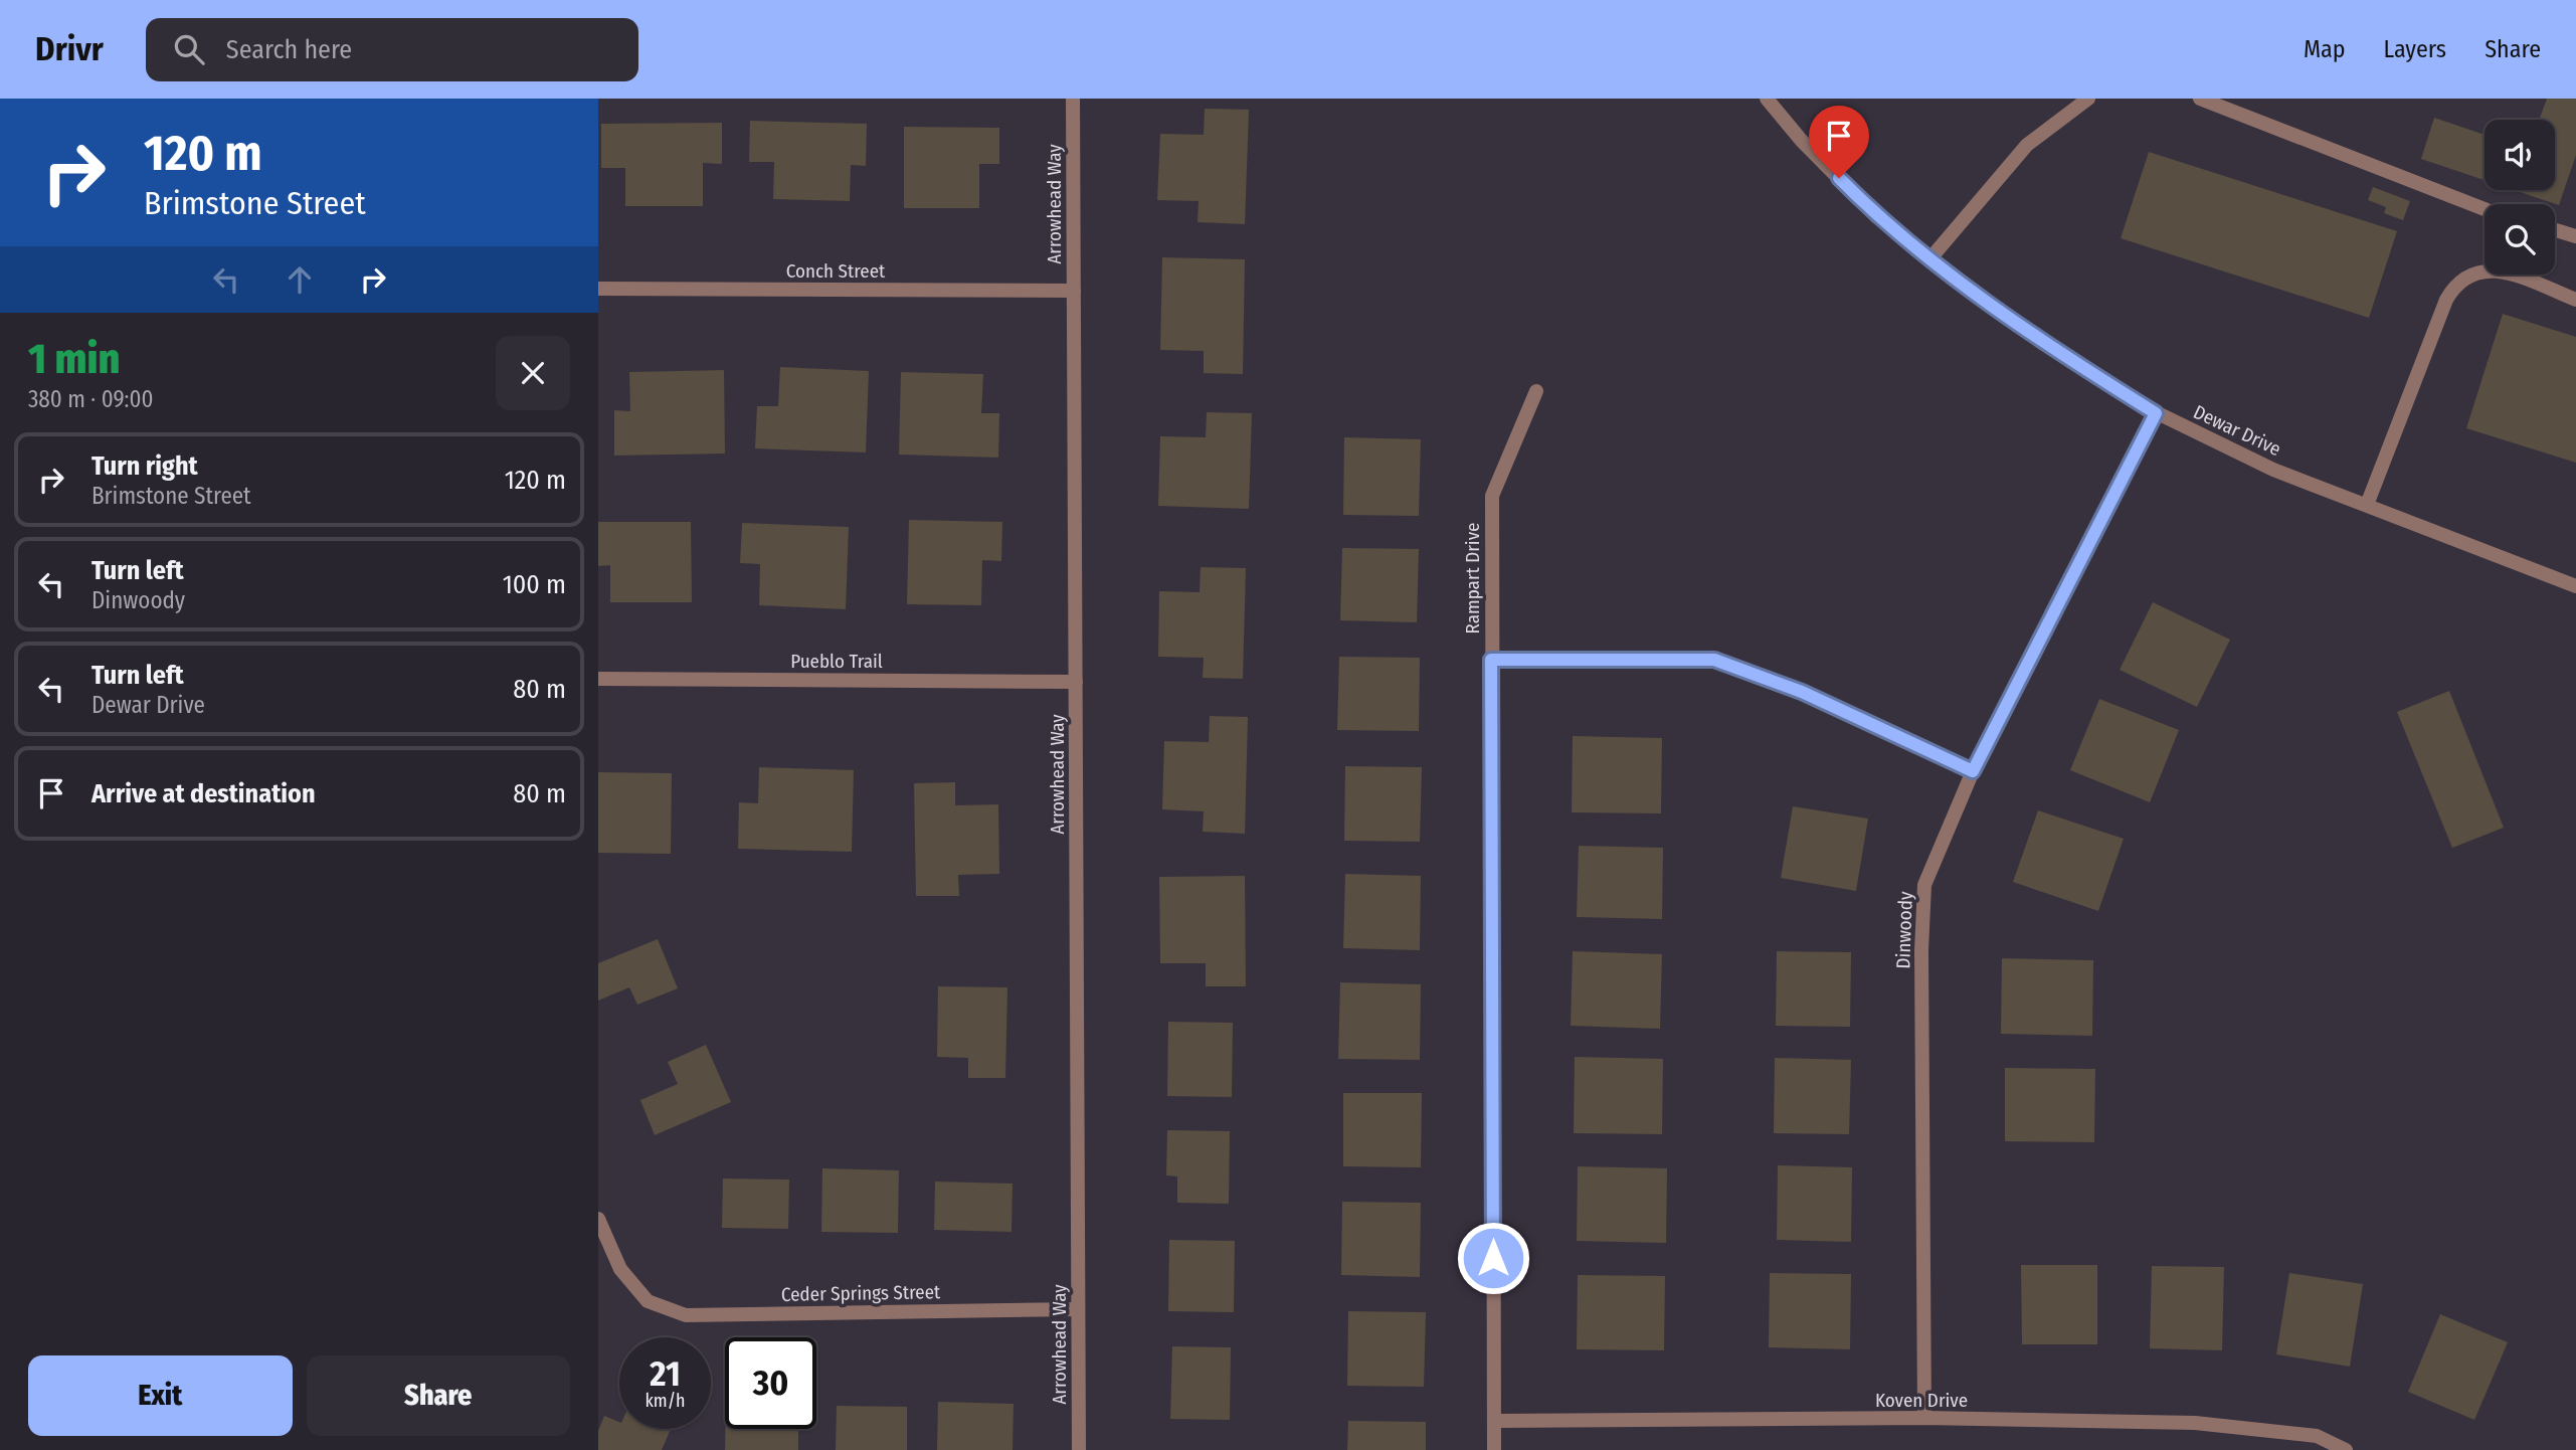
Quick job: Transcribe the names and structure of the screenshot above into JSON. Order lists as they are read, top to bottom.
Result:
{
  "streets": {
    "street": [
      "Arrowhead Way",
      "Conch Street",
      "Dewar Drive",
      "Rampart Drive",
      "Pueblo Trail",
      "Dinwoody",
      "Ceder Springs Street",
      "Koven Drive"
    ]
  },
  "crossings": [
    ["Arrowhead Way", "Conch Street"],
    ["Arrowhead Way", "Pueblo Trail"],
    ["Arrowhead Way", "Ceder Springs Street"],
    ["Dewar Drive", "Dinwoody"],
    ["Rampart Drive", "Koven Drive"],
    ["Dinwoody", "Koven Drive"]
  ],
  "page": {
    "header": "Drivr",
    "search": "Search here",
    "nav": ["Map", "Layers", "Share"],
    "turn": ["120 m", "Brimstone Street"],
    "heading": ["1 min", "380 m · 09:00"],
    "list": [
      {
        "name": "Turn right",
        "note": "Brimstone Street",
        "value": "120 m"
      },
      {
        "name": "Turn left",
        "note": "Dinwoody",
        "value": "100 m"
      },
      {
        "name": "Turn left",
        "note": "Dewar Drive",
        "value": "80 m"
      },
      {
        "name": "Arrive at destination",
        "value": "80 m"
      }
    ],
    "speed": "21 km/h",
    "limit": "30",
    "buttons": ["Exit", "Share"]
  }
}
